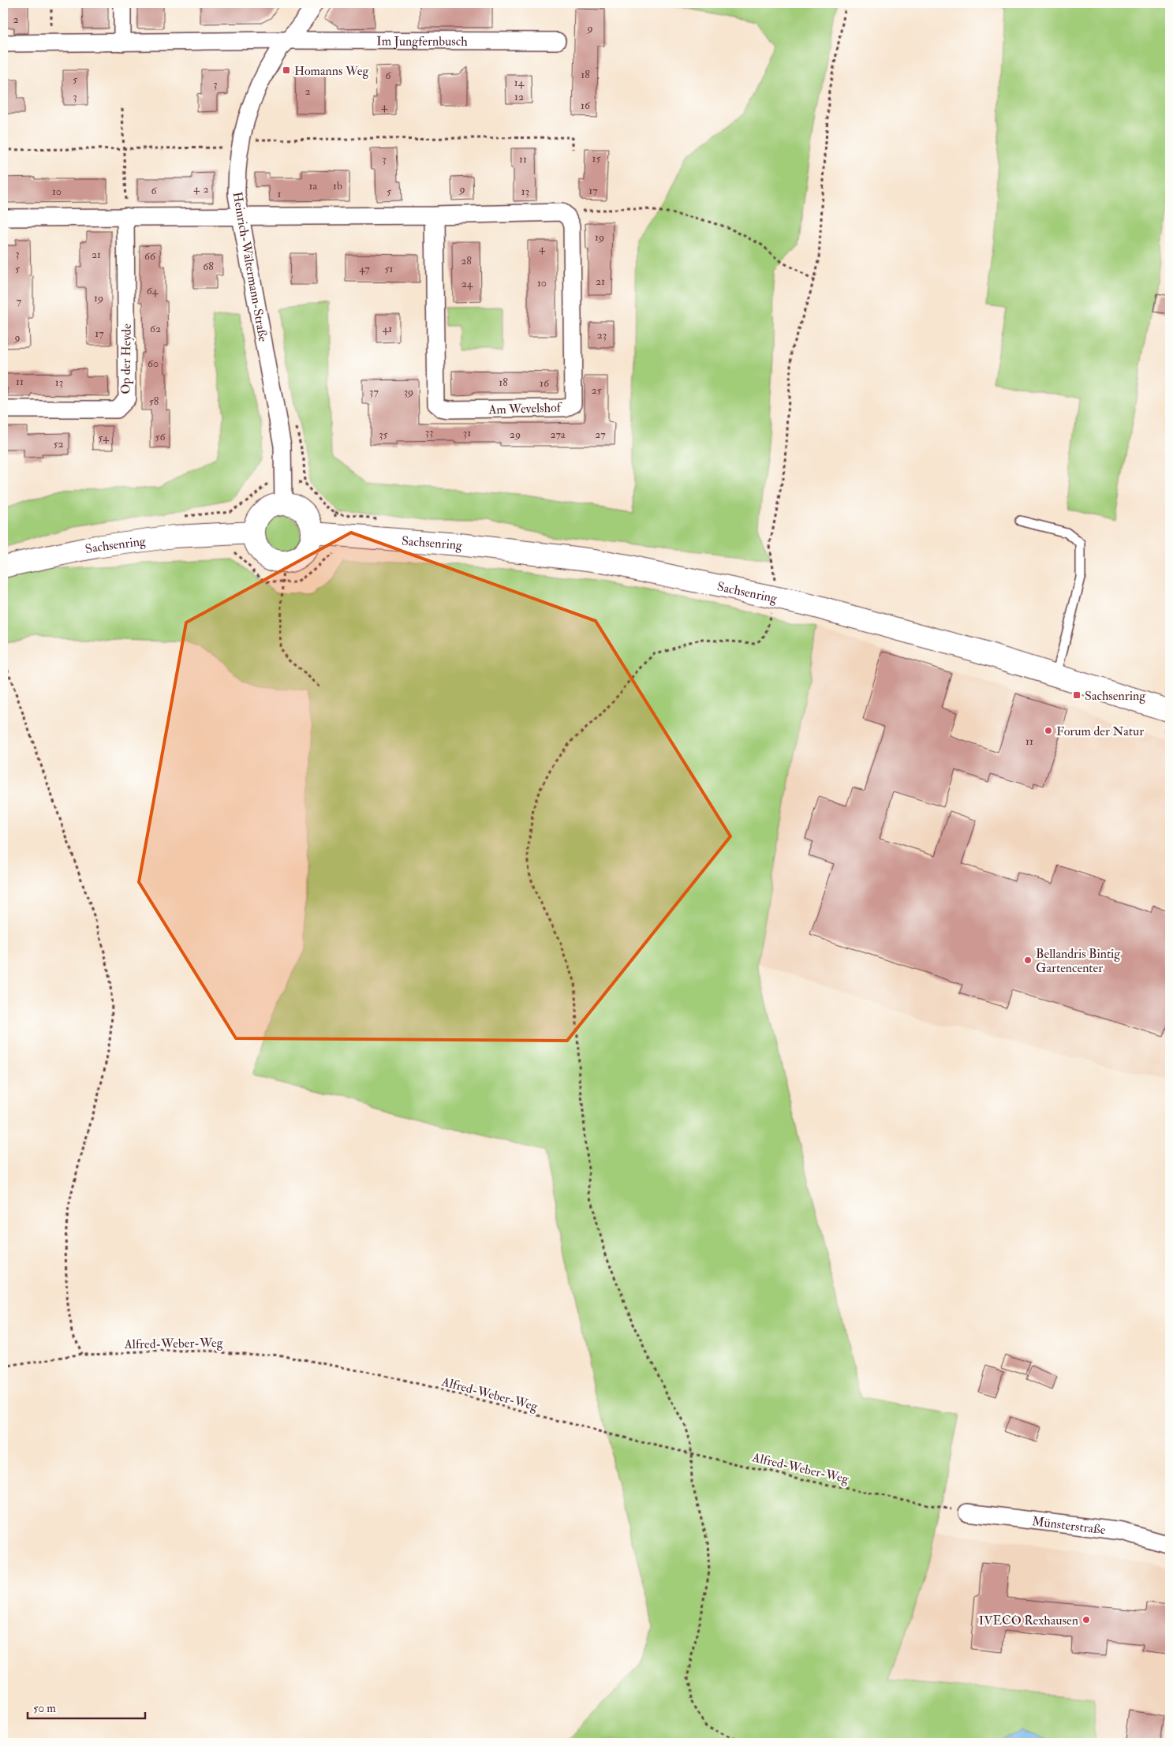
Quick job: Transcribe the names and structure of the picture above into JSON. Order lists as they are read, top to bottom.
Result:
{
  "streets": {
    "street": [
      "Im Jungfernbusch",
      "Heinrich-Wältermann-Straße",
      "Op der Heyde",
      "Am Wevelshof",
      "Sachsenring",
      "Münsterstraße"
    ],
    "path": ["Alfred-Weber-Weg"]
  },
  "crossings": [
    ["Im Jungfernbusch", "Heinrich-Wältermann-Straße"],
    ["Heinrich-Wältermann-Straße", "Am Wevelshof"],
    ["Heinrich-Wältermann-Straße", "Sachsenring"],
    ["Alfred-Weber-Weg", "Münsterstraße"]
  ],
  "places": {
    "transit": ["Homanns Weg", "Sachsenring"],
    "other": ["Forum der Natur", "Bellandris Bintig Gartencenter", "IVECO Rexhausen"]
  },
  "house_numbers": [
    "2",
    "9",
    "18",
    "6",
    "5",
    "14",
    "3",
    "2",
    "3",
    "12",
    "16",
    "4",
    "15",
    "3",
    "11",
    "1a",
    "1b",
    "4",
    "2",
    "9",
    "6",
    "17",
    "10",
    "5",
    "13",
    "1",
    "19",
    "4",
    "3",
    "21",
    "66",
    "28",
    "68",
    "5",
    "47",
    "51",
    "21",
    "10",
    "24",
    "64",
    "19",
    "7",
    "62",
    "41",
    "17",
    "23",
    "9",
    "60",
    "11",
    "13",
    "18",
    "16",
    "25",
    "37",
    "39",
    "58",
    "33",
    "31",
    "35",
    "29",
    "27a",
    "27",
    "56",
    "54",
    "52",
    "11"
  ],
  "scale_bar": "50 m"
}
